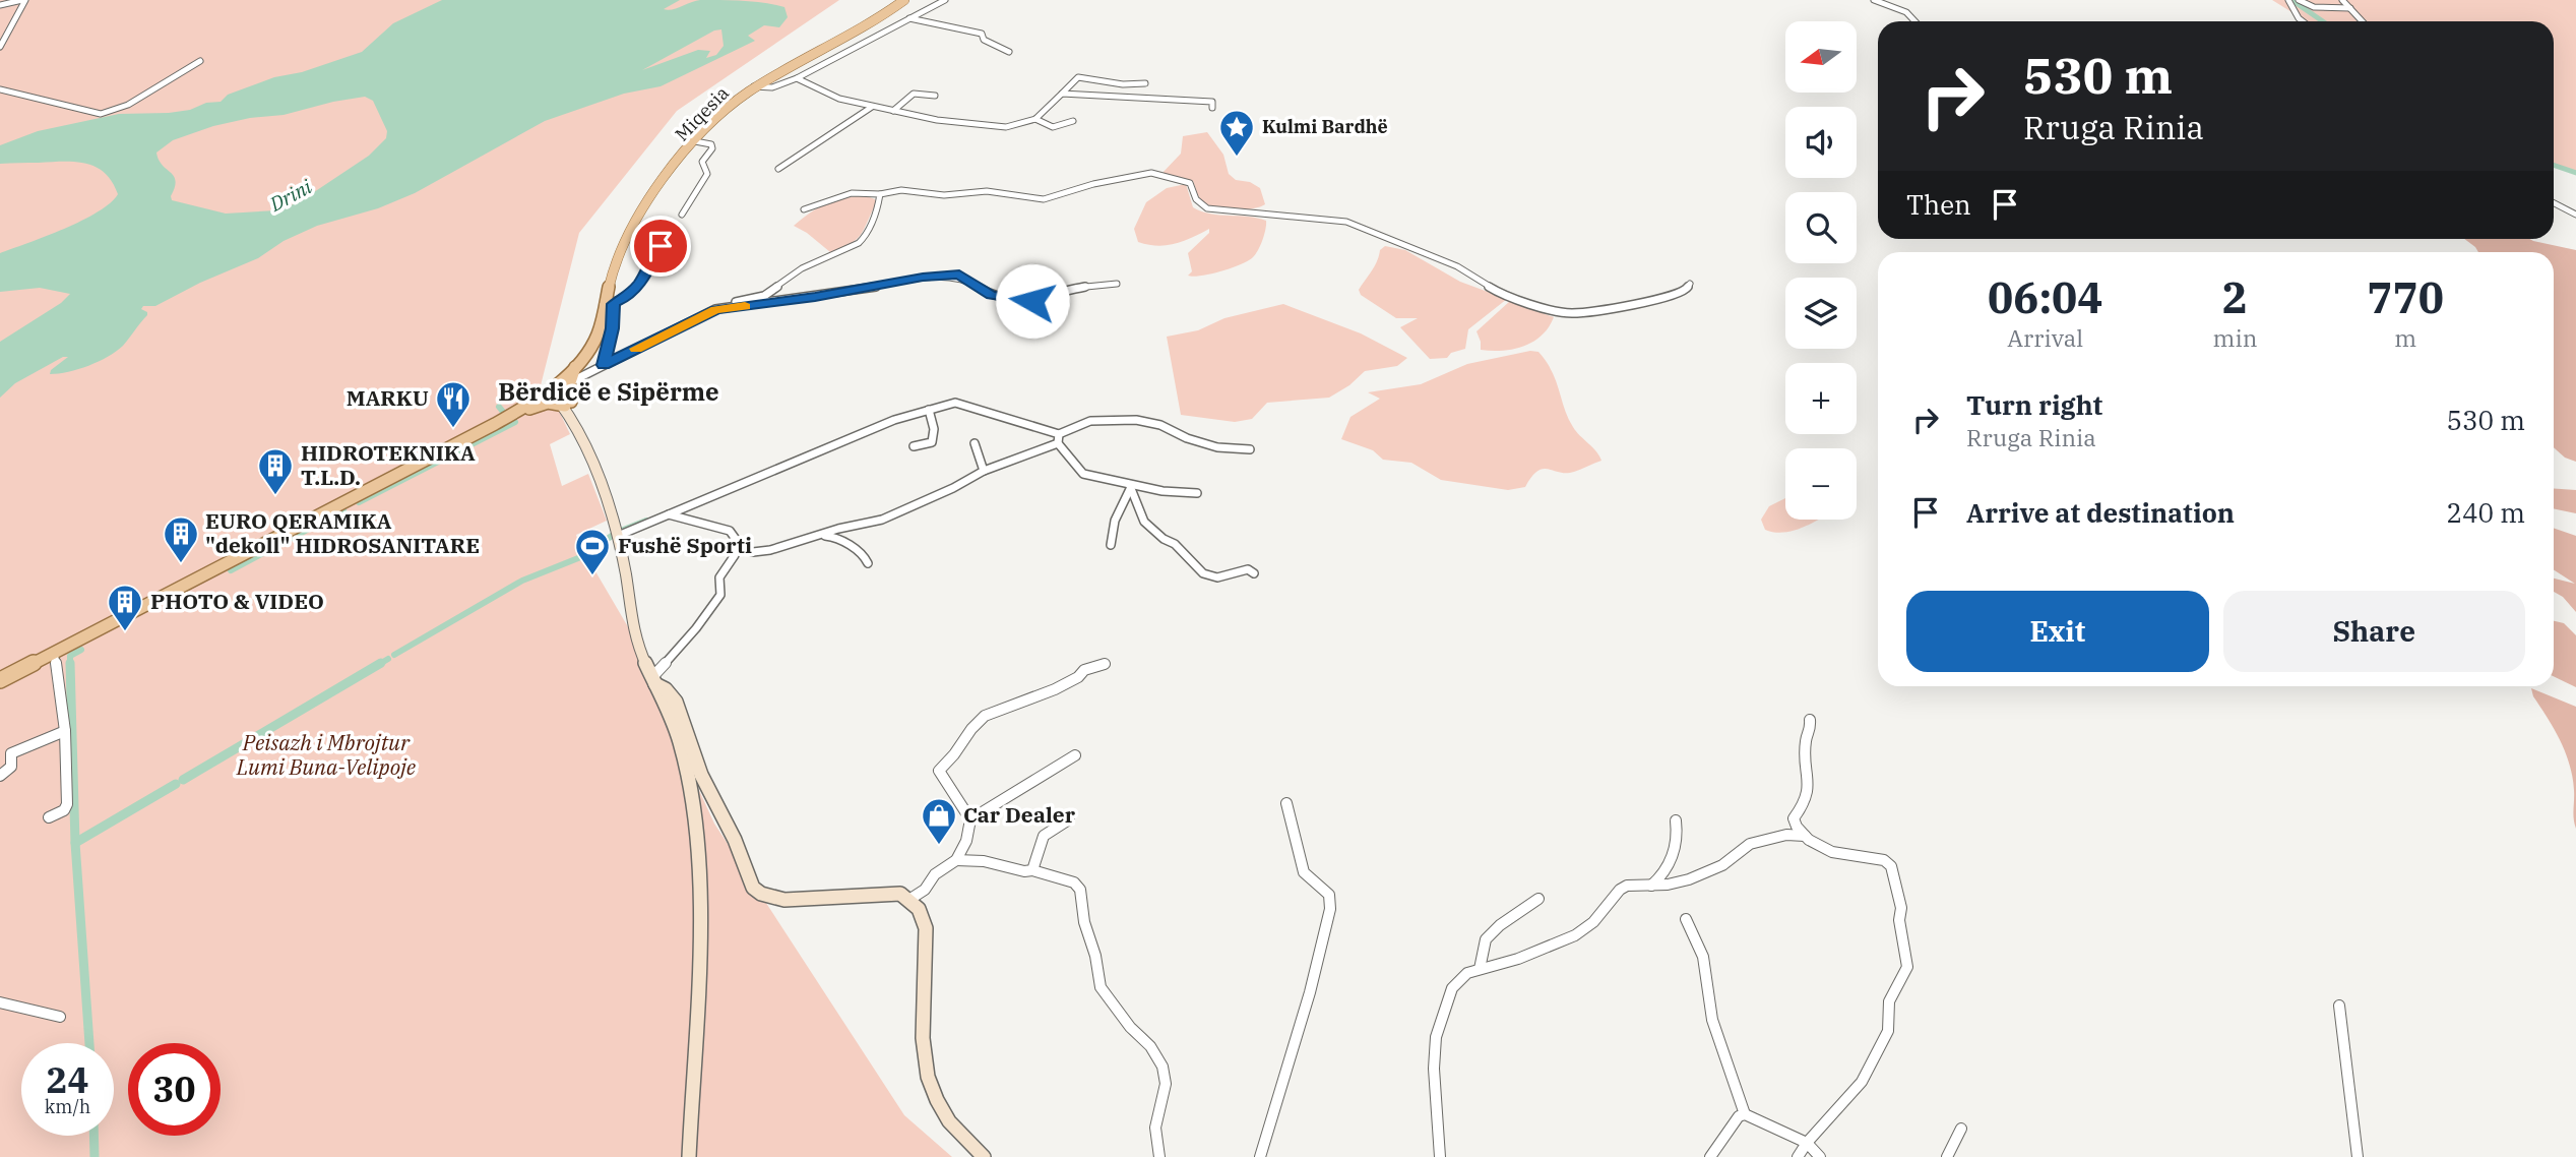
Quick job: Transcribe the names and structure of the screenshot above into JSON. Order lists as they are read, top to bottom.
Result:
{
  "streets": {
    "main road": ["Miqesia"]
  },
  "districts": ["Bërdicë e Sipërme"],
  "water": ["Drini"],
  "parks": ["Peisazh i Mbrojtur Lumi Buna-Velipoje"],
  "places": {
    "place": ["Kulmi Bardhë"],
    "restaurant": ["MARKU"],
    "building": ["HIDROTEKNIKA T.L.D.", "EURO QERAMIKA \"dekoll\" HIDROSANITARE", "PHOTO & VIDEO"],
    "sports": ["Fushë Sporti"],
    "shop": ["Car Dealer"]
  },
  "north": "left",
  "page": {
    "map_buttons": ["+", "−"],
    "turn": ["530 m", "Rruga Rinia"],
    "then": "Then",
    "eta": [
      "06:04",
      "Arrival",
      "2",
      "min",
      "770",
      "m"
    ],
    "list": [
      {
        "name": "Turn right",
        "note": "Rruga Rinia",
        "value": "530 m"
      },
      {
        "name": "Arrive at destination",
        "value": "240 m"
      }
    ],
    "buttons": ["Exit", "Share"],
    "speed": "24 km/h",
    "limit": "30"
  }
}
